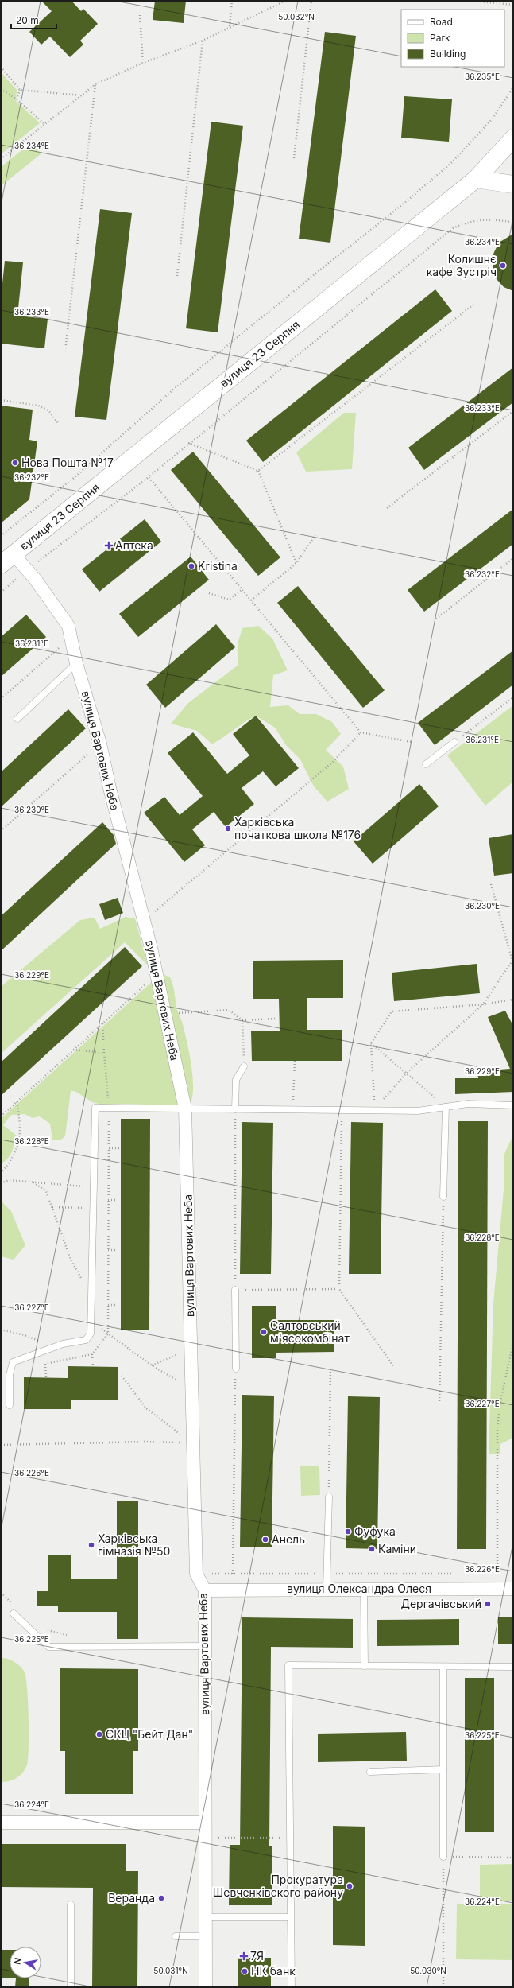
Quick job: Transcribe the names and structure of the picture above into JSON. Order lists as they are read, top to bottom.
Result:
{
  "streets": {
    "street": ["вулиця 23 Серпня", "вулиця Вартових Неба", "вулиця Олександра Олеся"]
  },
  "crossings": [
    ["вулиця 23 Серпня", "вулиця Вартових Неба"],
    ["вулиця Вартових Неба", "вулиця Олександра Олеся"]
  ],
  "places": {
    "other": [
      "Колишнє кафе Зустріч",
      "Нова Пошта №17",
      "Kristina",
      "Харківська початкова школа №176",
      "Салтовський м'ясокомбінат",
      "Фуфука",
      "Анель",
      "Харківська гімназія №50",
      "Каміни",
      "Дергачівський",
      "ЄКЦ \"Бейт Дан\"",
      "Прокуратура Шевченківского району",
      "Веранда",
      "НК банк"
    ],
    "health": ["Аптека", "7Я"]
  },
  "legend": ["Road", "Park", "Building"],
  "scale_bar": "20 m",
  "north": "left",
  "coordinates": [
    "50.032°N",
    "36.235°E",
    "36.234°E",
    "36.233°E",
    "36.232°E",
    "36.231°E",
    "36.230°E",
    "36.229°E",
    "36.228°E",
    "36.227°E",
    "36.226°E",
    "36.225°E",
    "36.224°E",
    "50.031°N",
    "50.030°N"
  ]
}
